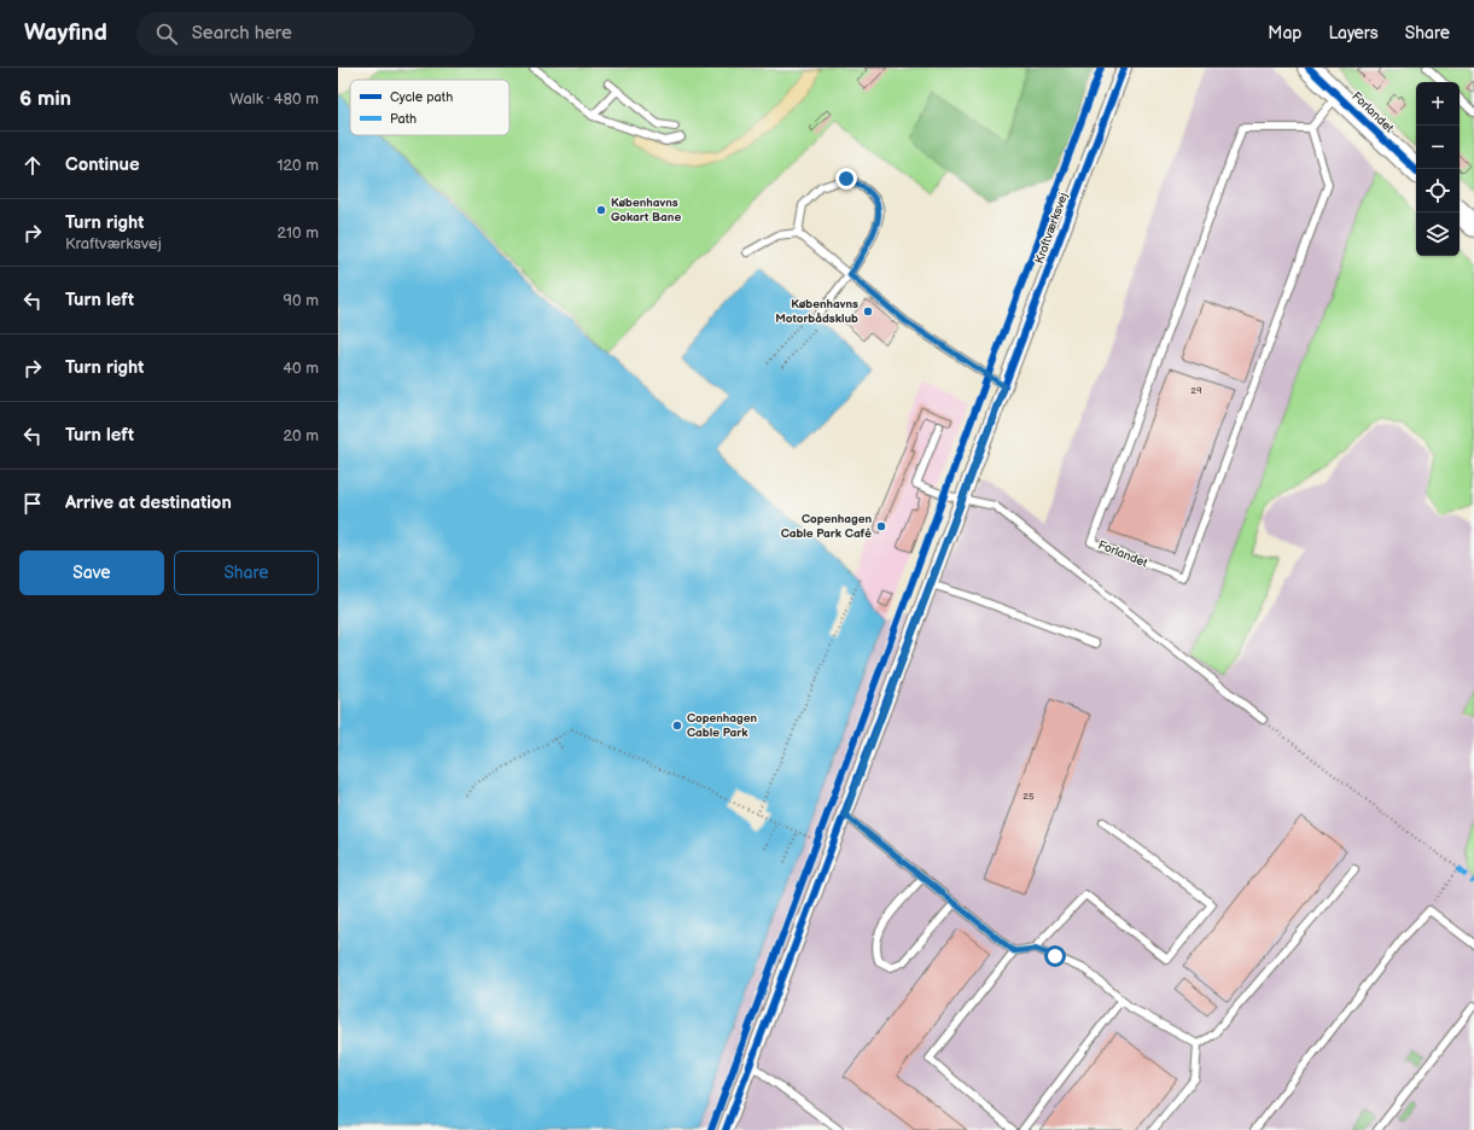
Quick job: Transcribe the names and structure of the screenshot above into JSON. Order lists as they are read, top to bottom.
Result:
{
  "streets": {
    "street": ["Forlandet", "Kraftværksvej"]
  },
  "places": [
    "Københavns Gokart Bane",
    "Københavns Motorbådsklub",
    "Copenhagen Cable Park Café",
    "Copenhagen Cable Park"
  ],
  "house_numbers": ["29", "25"],
  "legend": ["Cycle path", "Path"],
  "page": {
    "header": "Wayfind",
    "search": "Search here",
    "nav": ["Map", "Layers", "Share"],
    "heading": ["6 min", "Walk · 480 m"],
    "map_buttons": ["+", "−"],
    "list": [
      ["Continue", "120 m"],
      ["Turn right", "Kraftværksvej", "210 m"],
      ["Turn left", "90 m"],
      ["Turn right", "40 m"],
      ["Turn left", "20 m"],
      "Arrive at destination"
    ],
    "buttons": ["Save", "Share"]
  }
}
